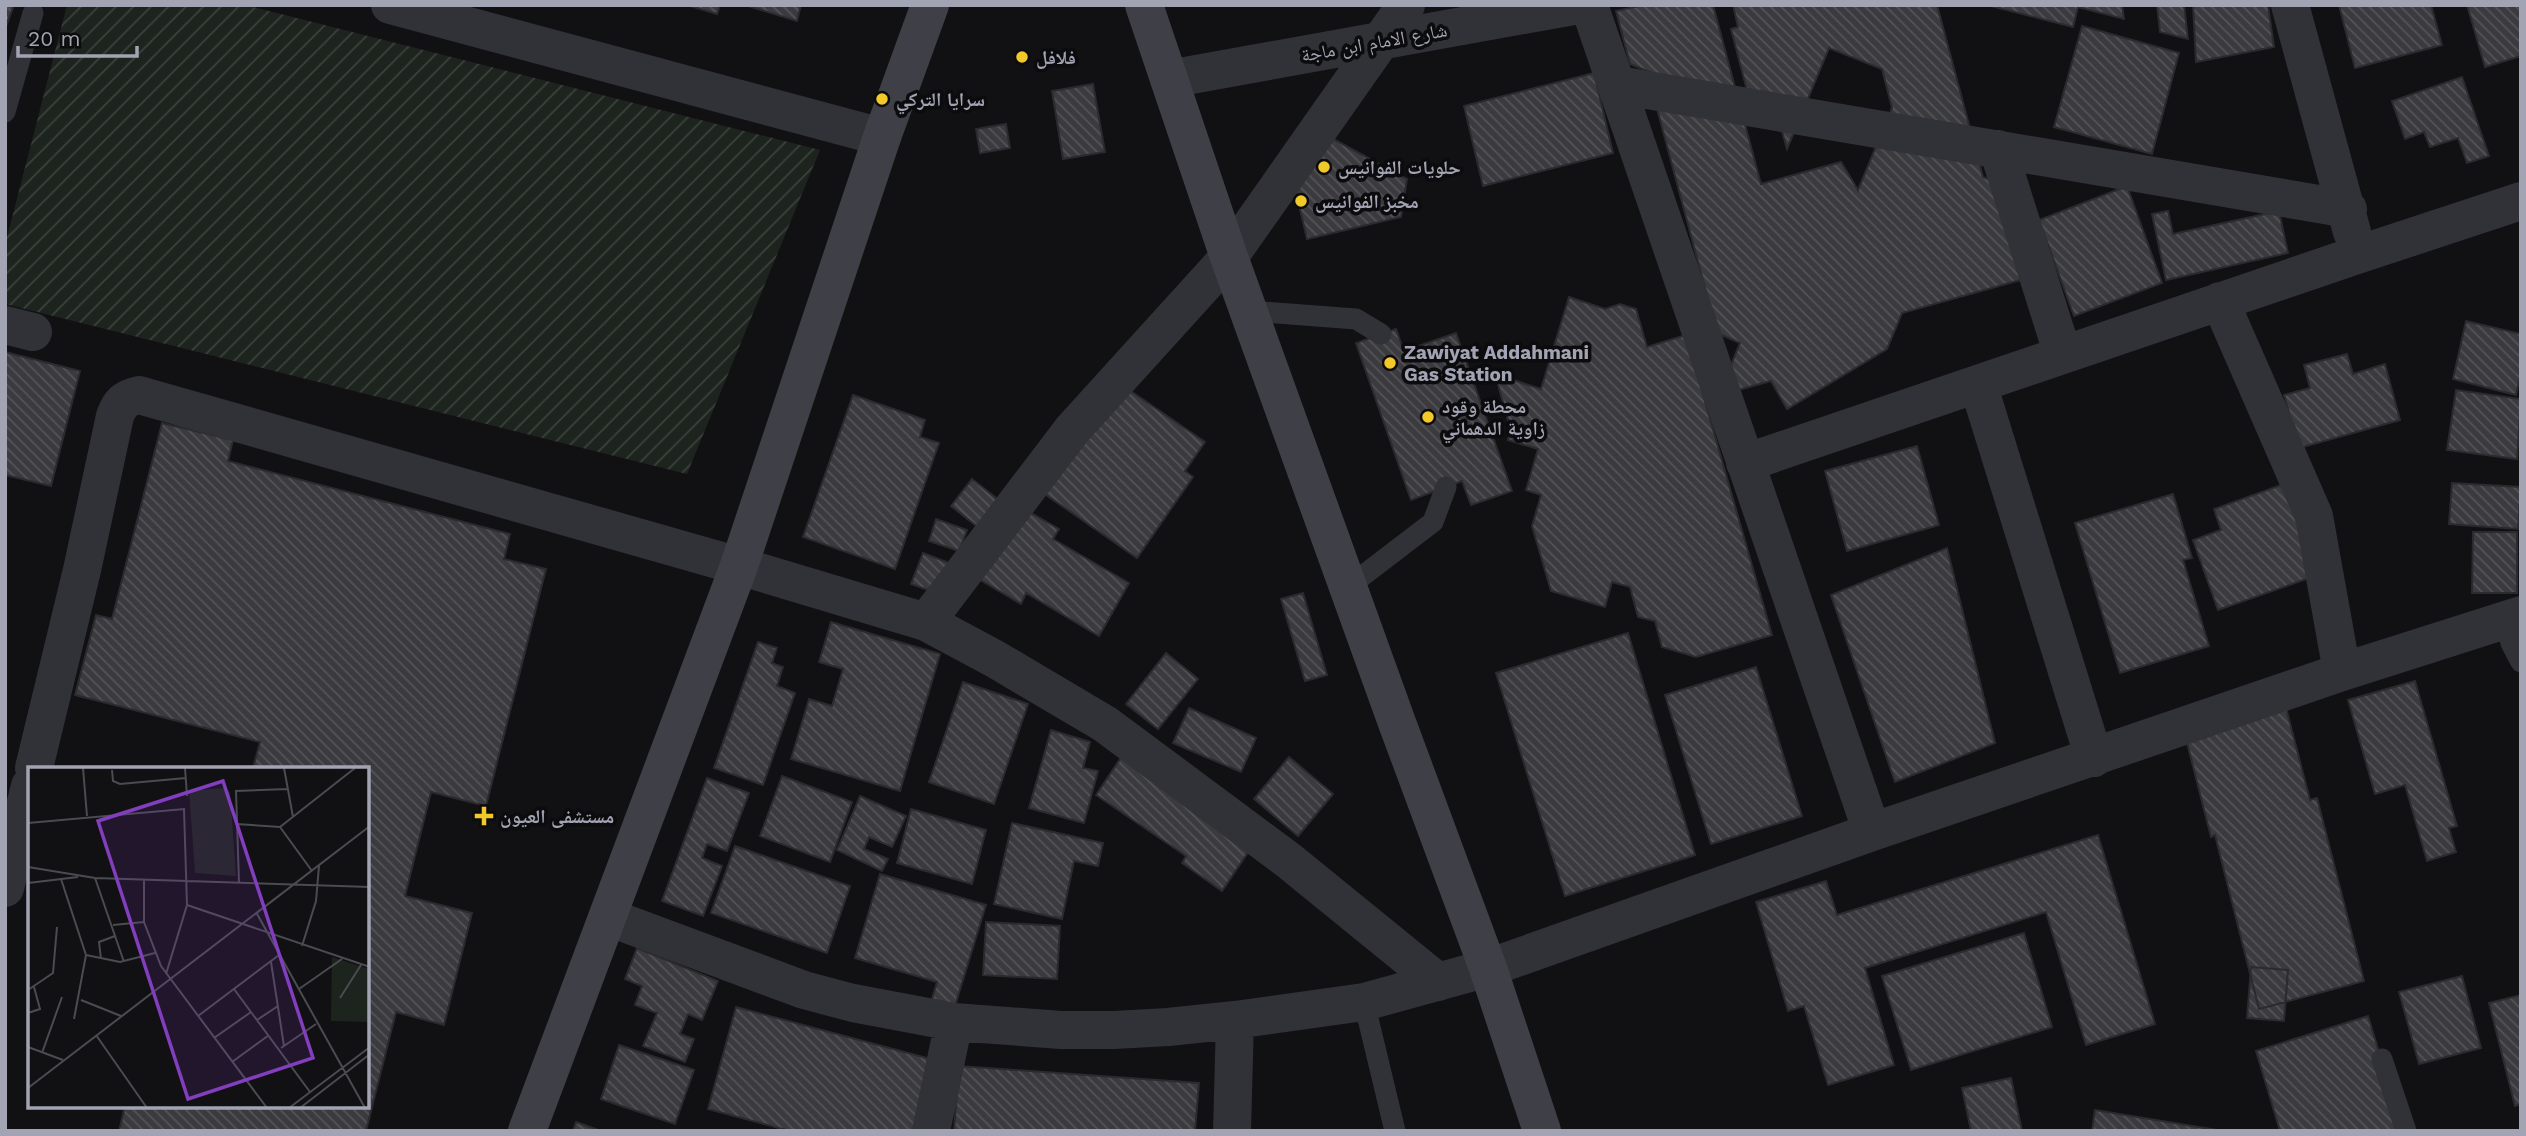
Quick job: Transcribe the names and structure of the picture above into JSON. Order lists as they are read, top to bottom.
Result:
{
  "streets": {
    "street": ["شارع الامام ابن ماجة"]
  },
  "places": {
    "other": [
      "فلافل",
      "سرايا التركي",
      "حلويات الفوانيس",
      "مخبز الفوانيس",
      "Zawiyat Addahmani Gas Station",
      "محطة وقود زاوية الدهماني"
    ],
    "health": ["مستشفى العيون"]
  },
  "scale_bar": "20 m"
}
